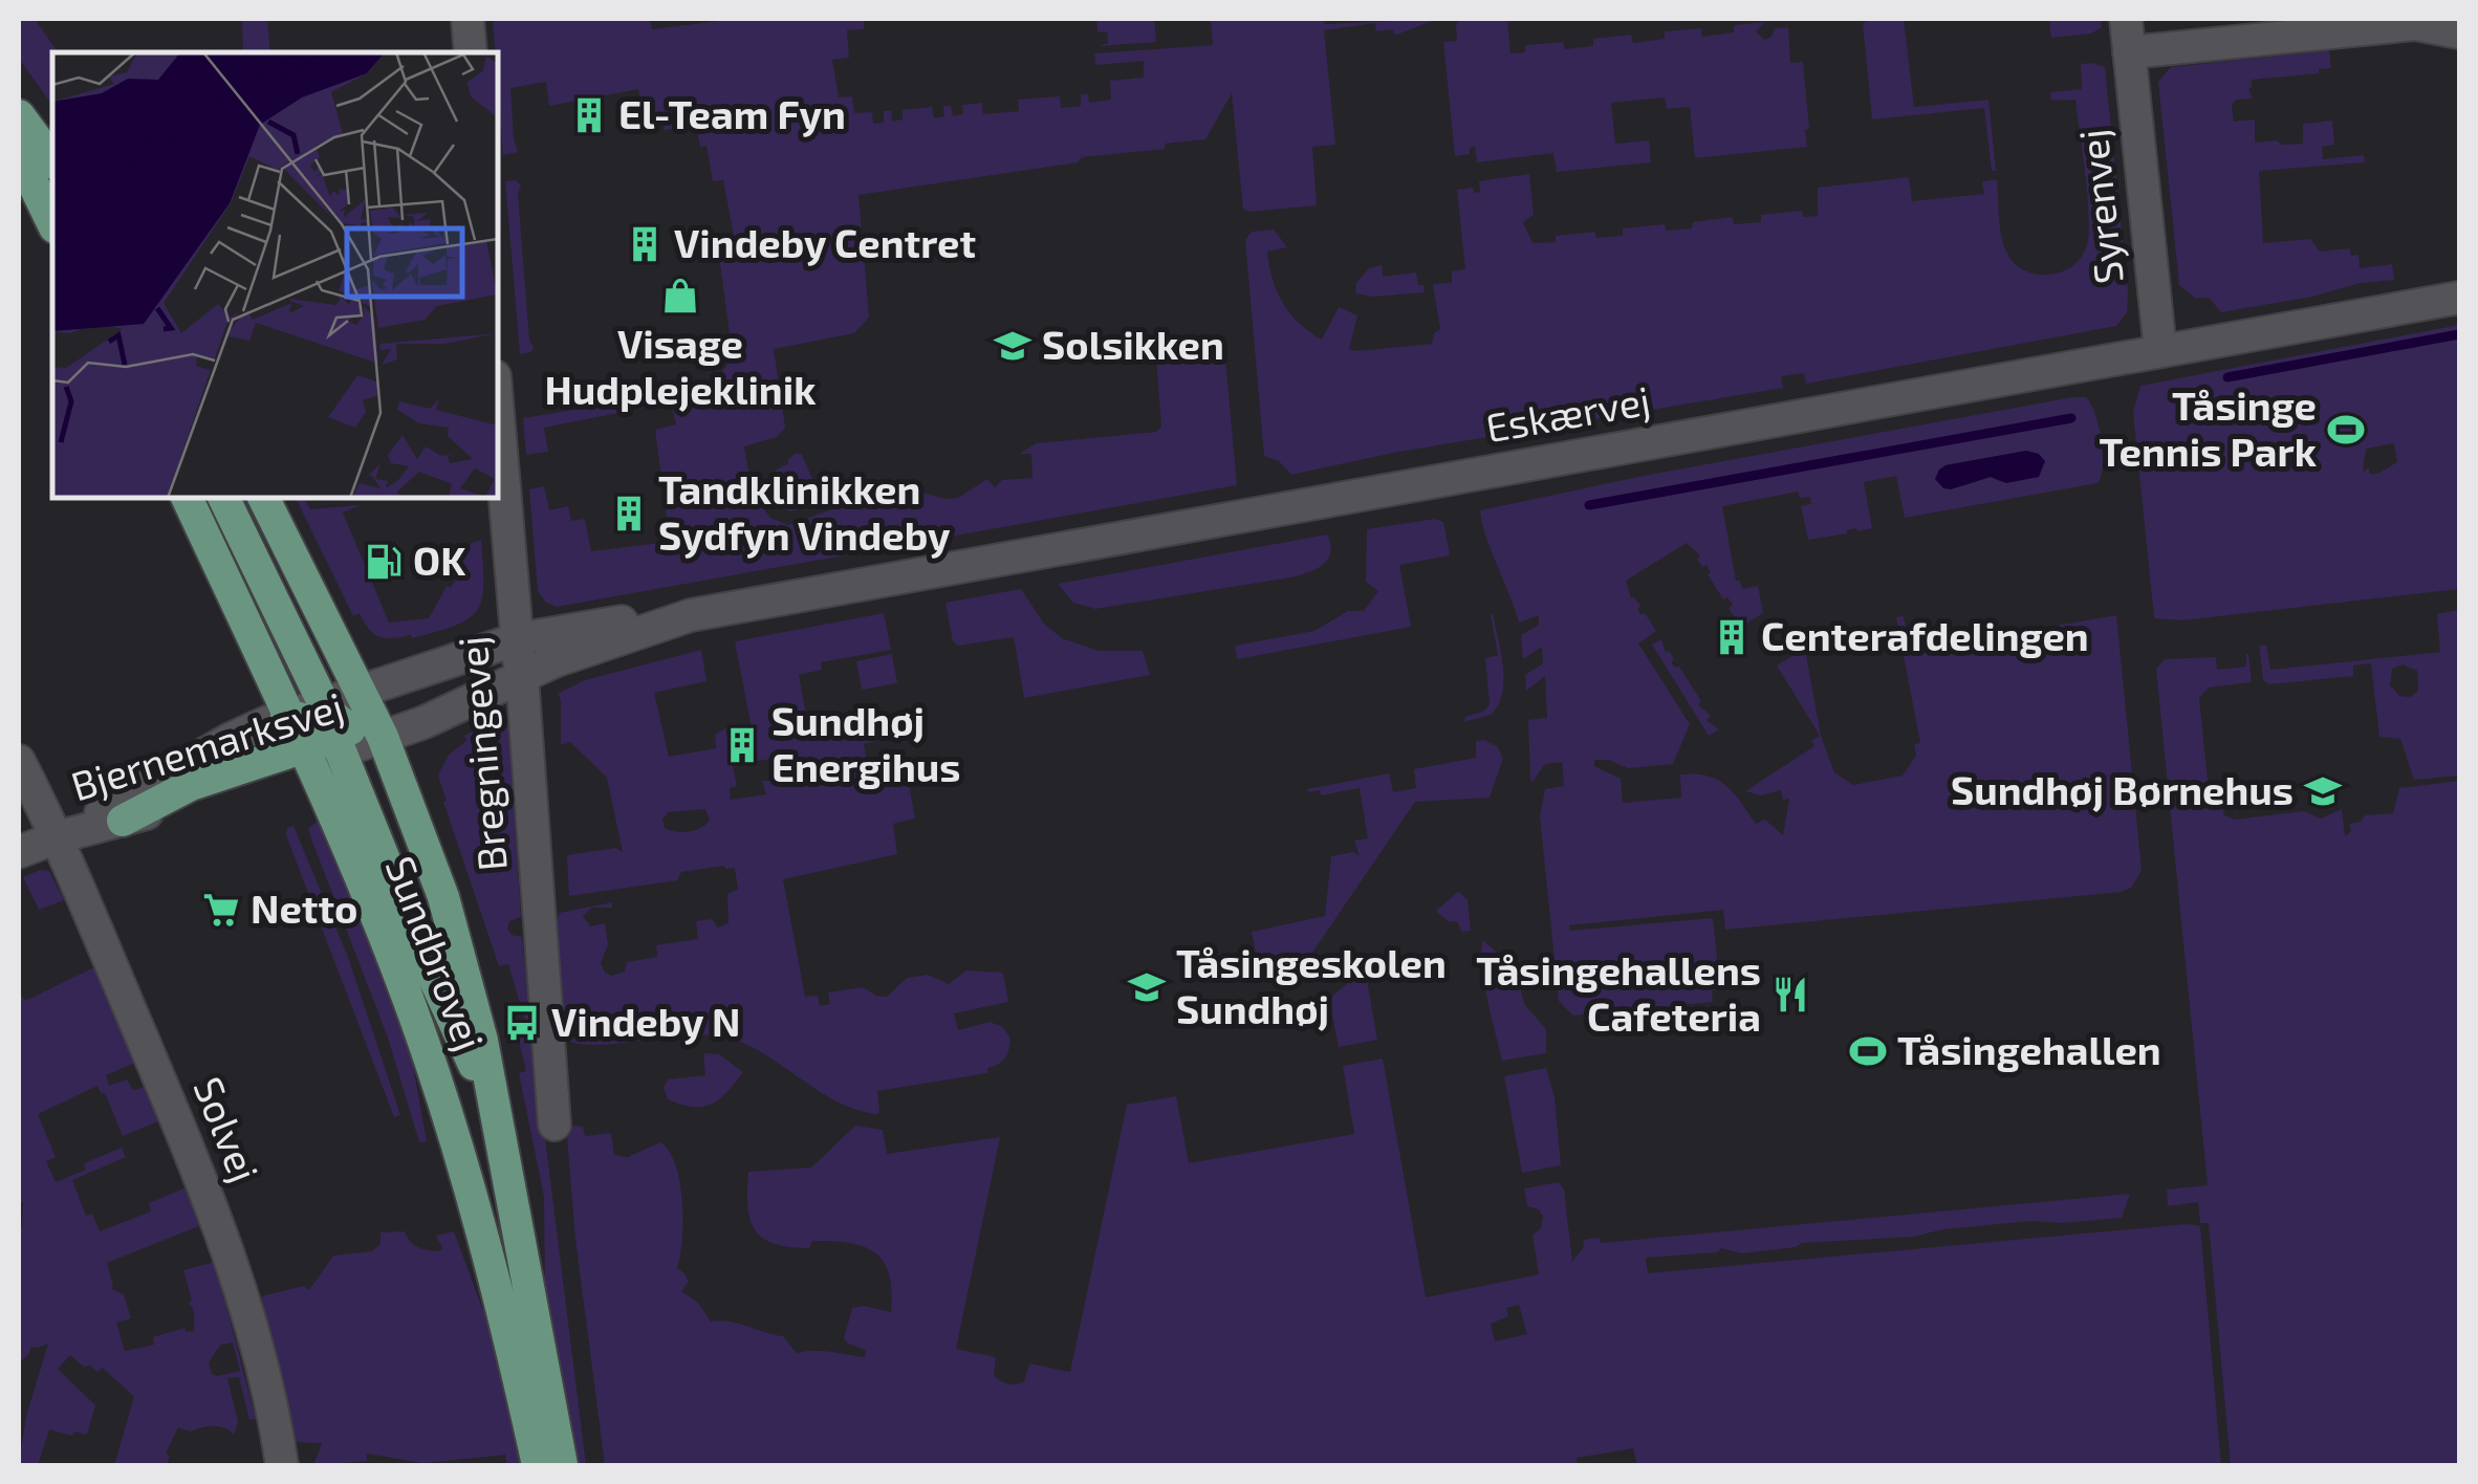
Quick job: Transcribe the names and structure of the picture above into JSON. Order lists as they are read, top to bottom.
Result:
{
  "streets": {
    "main road": ["Sundbrovej"],
    "street": [
      "Syrenvej",
      "Eskærvej",
      "Bjernemarksvej",
      "Bregningevej",
      "Solvej"
    ]
  },
  "crossings": [
    ["Syrenvej", "Eskærvej"],
    ["Eskærvej", "Bjernemarksvej"],
    ["Eskærvej", "Bregningevej"],
    ["Eskærvej", "Sundbrovej"],
    ["Bjernemarksvej", "Sundbrovej"],
    ["Bjernemarksvej", "Solvej"]
  ],
  "places": {
    "building": [
      "El-Team Fyn",
      "Vindeby Centret",
      "Tandklinikken Sydfyn Vindeby",
      "Centerafdelingen",
      "Sundhøj Energihus"
    ],
    "shop": ["Visage Hudplejeklinik"],
    "school or university": ["Solsikken", "Sundhøj Børnehus", "Tåsingeskolen Sundhøj"],
    "sports": ["Tåsinge Tennis Park", "Tåsingehallen"],
    "fuel station": ["OK"],
    "supermarket": ["Netto"],
    "restaurant": ["Tåsingehallens Cafeteria"],
    "bus stop": ["Vindeby N"]
  }
}
